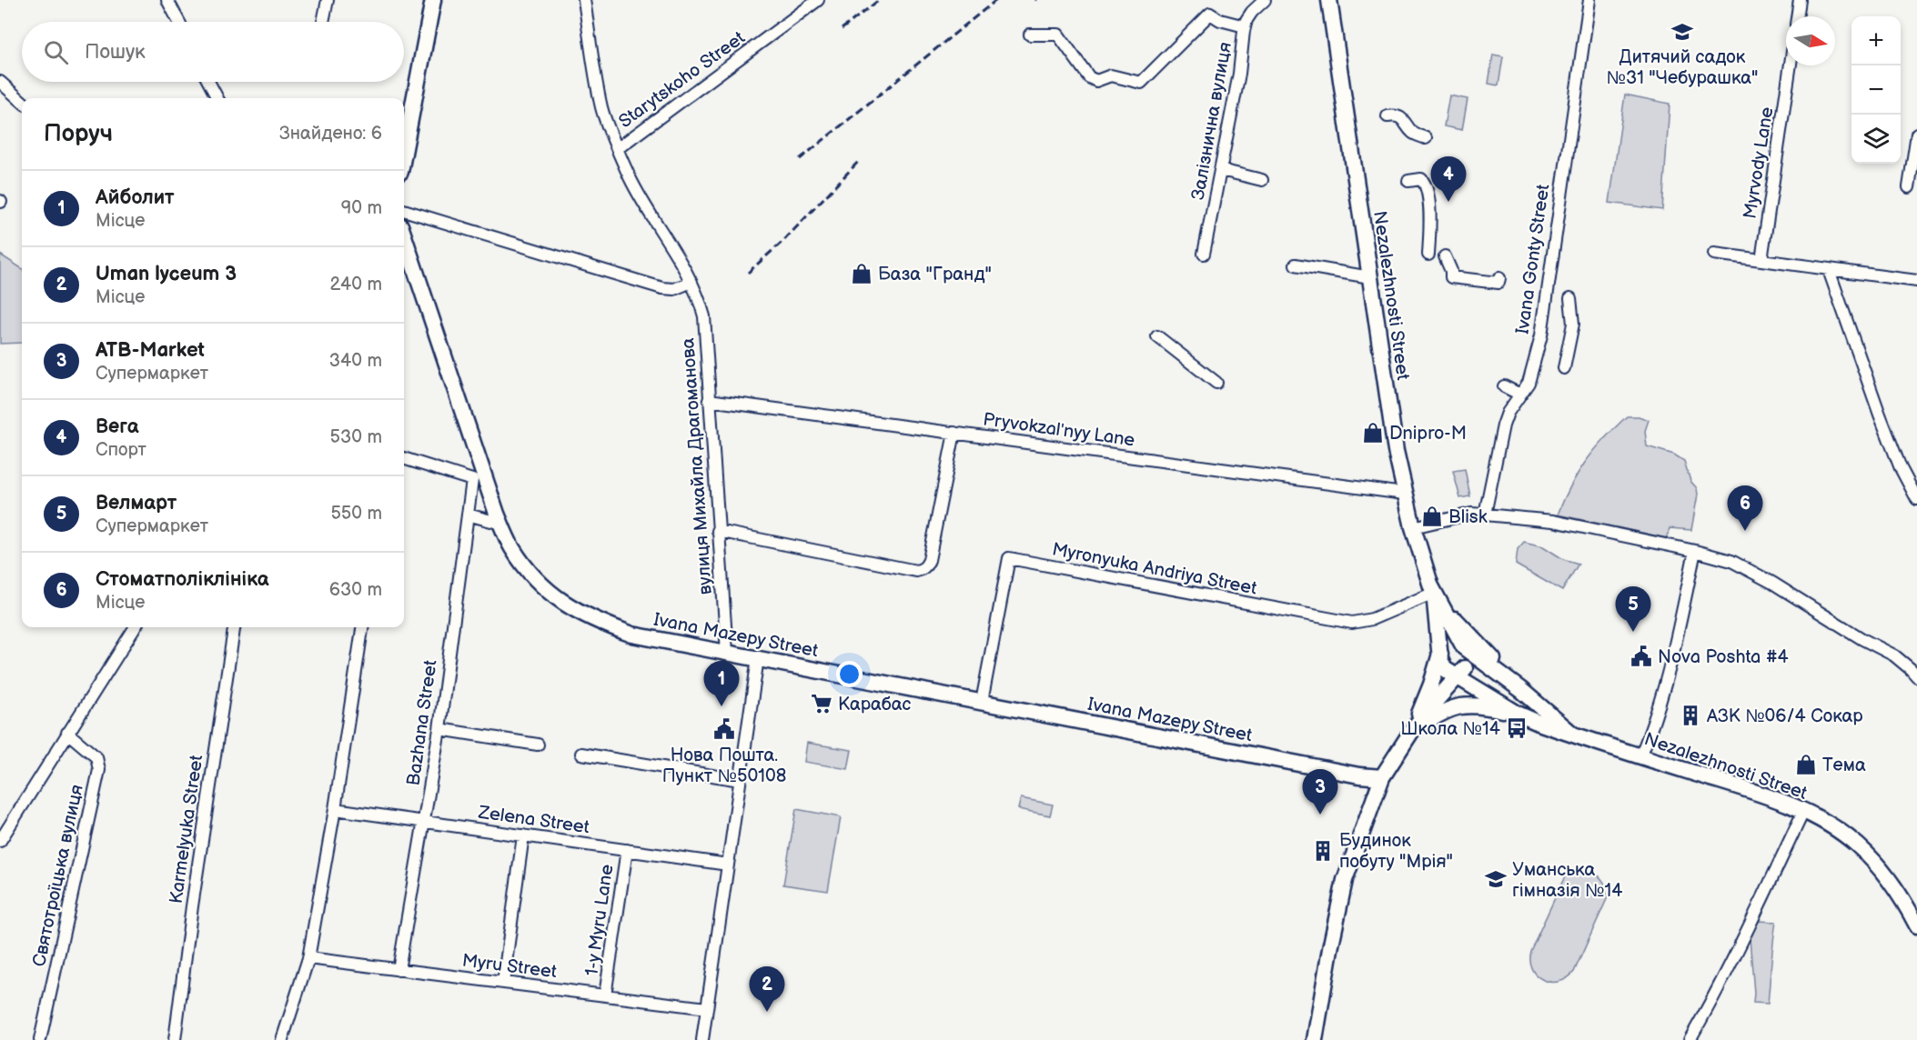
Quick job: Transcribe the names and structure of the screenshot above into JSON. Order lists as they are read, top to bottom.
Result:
{
  "streets": {
    "main road": ["Nezalezhnosti Street", "Ivana Mazepy Street"],
    "street": [
      "Starytskoho Street",
      "Залізнична вулиця",
      "Myrvody Lane",
      "Ivana Gonty Street",
      "Pryvokzalʹnyy Lane",
      "вулиця Михайла Драгоманова",
      "Myronyuka Andriya Street",
      "Bazhana Street",
      "Zelena Street",
      "Karmelyuka Street",
      "Святотроїцька вулиця",
      "1-y Myru Lane",
      "Myru Street"
    ]
  },
  "crossings": [
    ["Starytskoho Street", "вулиця Михайла Драгоманова"],
    ["Nezalezhnosti Street", "Pryvokzalʹnyy Lane"],
    ["Nezalezhnosti Street", "Myronyuka Andriya Street"],
    ["Pryvokzalʹnyy Lane", "вулиця Михайла Драгоманова"],
    ["вулиця Михайла Драгоманова", "Ivana Mazepy Street"],
    ["Myronyuka Andriya Street", "Ivana Mazepy Street"],
    ["Bazhana Street", "Zelena Street"],
    ["Bazhana Street", "Myru Street"],
    ["Zelena Street", "1-y Myru Lane"],
    ["1-y Myru Lane", "Myru Street"]
  ],
  "places": {
    "school or university": ["Дитячий садок №31 \"Чебурашка\"", "Уманська гімназія №14"],
    "shop": [
      "База \"Гранд\"",
      "Dnipro-M",
      "Blisk",
      "Тема"
    ],
    "public building": ["Nova Poshta #4", "Нова Пошта. Пункт №50108"],
    "supermarket": ["Карабас"],
    "building": ["АЗК №06/4 Сокар", "Будинок побуту \"Мрія\""],
    "bus stop": ["Школа №14"]
  },
  "north": "right",
  "page": {
    "map_buttons": ["+", "−"],
    "search": "Пошук",
    "heading": ["Поруч", "Знайдено: 6"],
    "pins": [
      "4",
      "6",
      "5",
      "1",
      "3",
      "2"
    ],
    "list": [
      {
        "mark": "1",
        "name": "Айболит",
        "note": "Місце",
        "value": "90 m"
      },
      {
        "mark": "2",
        "name": "Uman lyceum 3",
        "note": "Місце",
        "value": "240 m"
      },
      {
        "mark": "3",
        "name": "ATB-Market",
        "note": "Супермаркет",
        "value": "340 m"
      },
      {
        "mark": "4",
        "name": "Вега",
        "note": "Спорт",
        "value": "530 m"
      },
      {
        "mark": "5",
        "name": "Велмарт",
        "note": "Супермаркет",
        "value": "550 m"
      },
      {
        "mark": "6",
        "name": "Стоматполіклініка",
        "note": "Місце",
        "value": "630 m"
      }
    ]
  }
}
